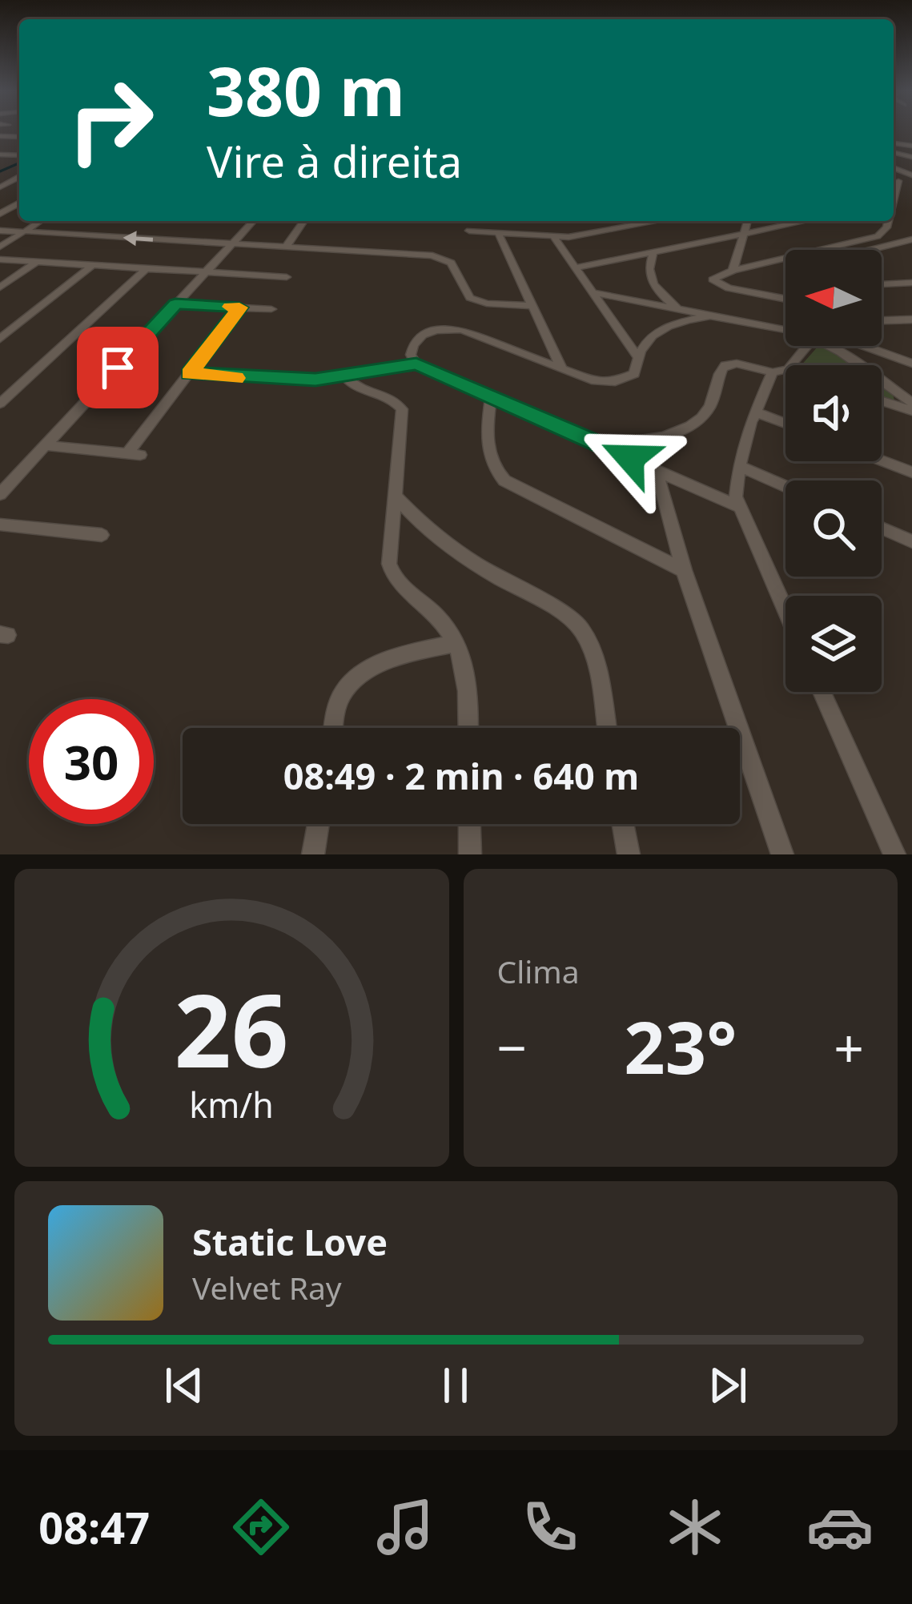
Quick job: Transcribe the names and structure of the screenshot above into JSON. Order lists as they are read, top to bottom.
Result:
{
  "north": "left",
  "page": {
    "turn": ["380 m", "Vire à direita"],
    "limit": "30",
    "trip": "08:49 · 2 min · 640 m",
    "tile": "Clima",
    "heat": ["−", "23°", "+"],
    "song": ["Static Love", "Velvet Ray"],
    "tabs": "08:47",
    "gauge": ["26", "km/h"]
  }
}
